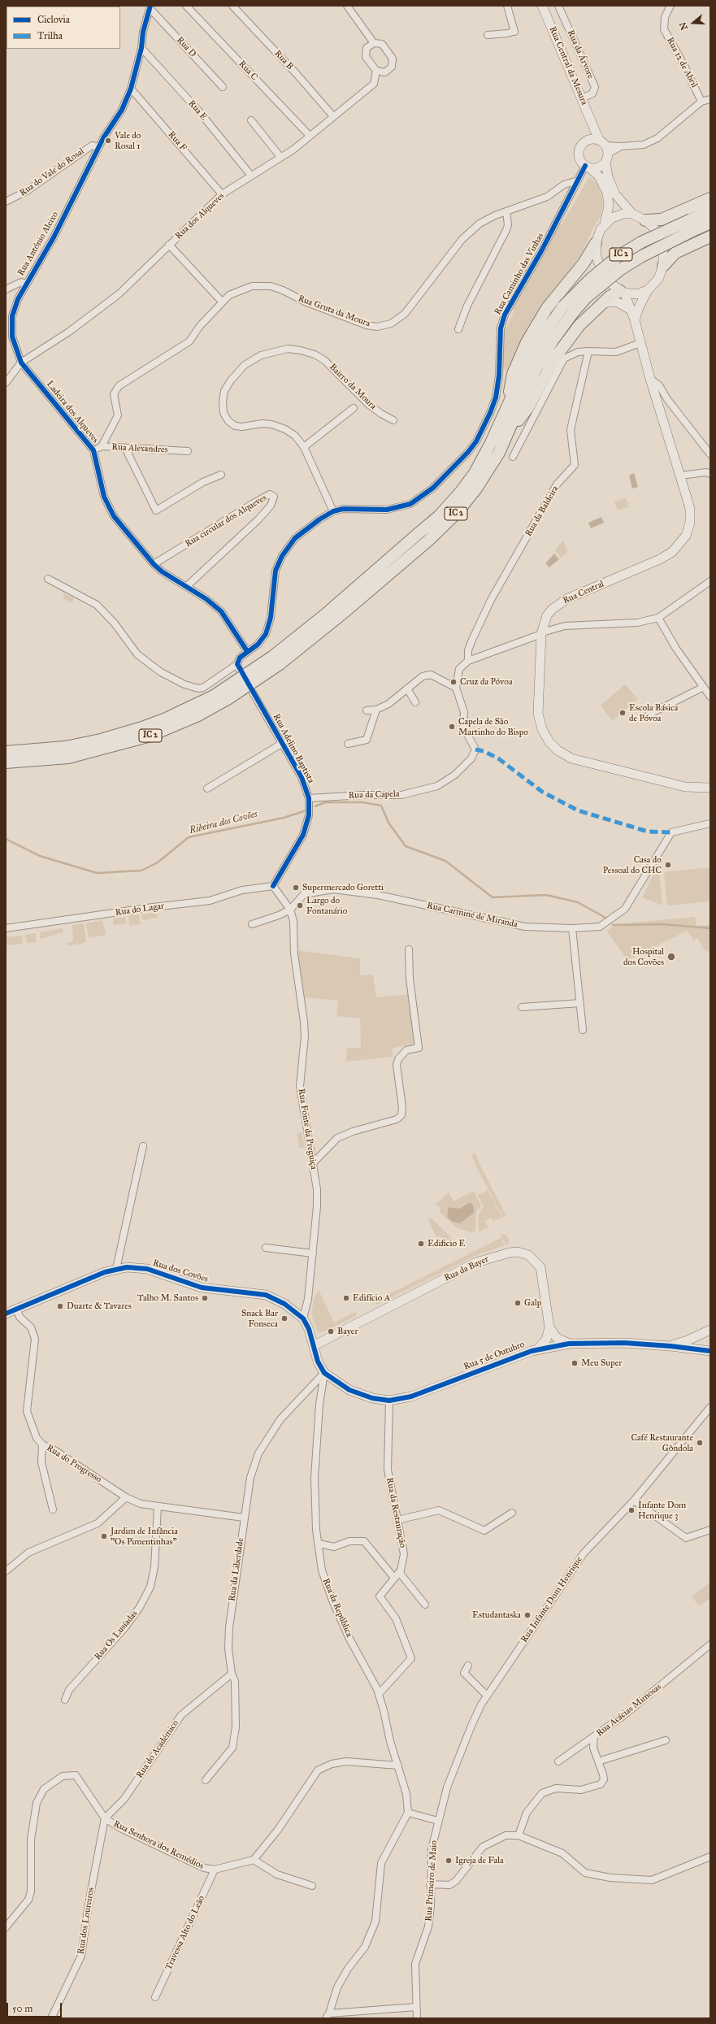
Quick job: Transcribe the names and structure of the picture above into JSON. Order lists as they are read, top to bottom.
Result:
{
  "streets": {
    "highway": ["IC 2"],
    "street": [
      "Rua D",
      "Rua da Árvore",
      "Rua B",
      "Rua 12 de Abril",
      "Rua Central da Mesura",
      "Rua C",
      "Rua E",
      "Rua F",
      "Rua do Vale do Rosal",
      "Rua dos Alqueves",
      "Rua António Aleixo",
      "Rua Caminho das Vinhas",
      "Rua Gruta da Moura",
      "Bairro da Moura",
      "Ladeira dos Alqueves",
      "Rua Alexandres",
      "Rua da Baldeira",
      "Rua circular dos Alqueves",
      "Rua Central",
      "Rua Adelino Baptista",
      "Rua da Capela",
      "Rua do Lagar",
      "Rua Carminé de Miranda",
      "Rua Fonte da Preguiça",
      "Rua da Bayer",
      "Rua dos Covões",
      "Rua 5 de Outubro",
      "Rua do Progresso",
      "Rua da Restauração",
      "Rua da Liberdade",
      "Rua Infante Dom Henrique",
      "Rua da República",
      "Rua Os Lusíadas",
      "Rua Acácias Mimosas",
      "Rua do Académico",
      "Rua Senhora dos Remédios",
      "Rua Primeiro de Maio",
      "Rua dos Loureiros",
      "Travessa Alto do Leão"
    ]
  },
  "crossings": [
    ["Rua D", "Rua António Aleixo"],
    ["Rua da Árvore", "Rua Central da Mesura"],
    ["Rua B", "Rua dos Alqueves"],
    ["Rua Central da Mesura", "Rua Caminho das Vinhas"],
    ["Rua C", "Rua dos Alqueves"],
    ["Rua E", "Rua dos Alqueves"],
    ["Rua E", "Rua António Aleixo"],
    ["Rua F", "Rua dos Alqueves"],
    ["Rua F", "Rua António Aleixo"],
    ["Rua do Vale do Rosal", "Rua António Aleixo"],
    ["Rua dos Alqueves", "Rua António Aleixo"],
    ["Rua dos Alqueves", "Ladeira dos Alqueves"],
    ["Rua António Aleixo", "Ladeira dos Alqueves"],
    ["Rua Caminho das Vinhas", "Rua Gruta da Moura"],
    ["Rua Caminho das Vinhas", "Bairro da Moura"],
    ["Rua Caminho das Vinhas", "Ladeira dos Alqueves"],
    ["Rua Gruta da Moura", "Rua Alexandres"],
    ["Ladeira dos Alqueves", "Rua Alexandres"],
    ["Ladeira dos Alqueves", "Rua circular dos Alqueves"],
    ["Rua Adelino Baptista", "Rua da Capela"],
    ["Rua Adelino Baptista", "Rua do Lagar"],
    ["Rua Adelino Baptista", "Rua Fonte da Preguiça"],
    ["Rua do Lagar", "Rua Fonte da Preguiça"],
    ["Rua Carminé de Miranda", "Rua Fonte da Preguiça"],
    ["Rua Fonte da Preguiça", "Rua dos Covões"],
    ["Rua da Bayer", "Rua dos Covões"],
    ["Rua dos Covões", "Rua do Progresso"],
    ["Rua 5 de Outubro", "Rua da Restauração"],
    ["Rua 5 de Outubro", "Rua da Liberdade"],
    ["Rua 5 de Outubro", "Rua da República"],
    ["Rua do Progresso", "Rua da Liberdade"],
    ["Rua do Progresso", "Rua Os Lusíadas"],
    ["Rua da Restauração", "Rua da República"],
    ["Rua da Liberdade", "Rua da República"],
    ["Rua da Liberdade", "Rua do Académico"],
    ["Rua Infante Dom Henrique", "Rua Primeiro de Maio"],
    ["Rua do Académico", "Rua Senhora dos Remédios"],
    ["Rua do Académico", "Rua dos Loureiros"],
    ["Rua Senhora dos Remédios", "Rua dos Loureiros"],
    ["Rua Senhora dos Remédios", "Travessa Alto do Leão"]
  ],
  "water": ["Ribeira dos Covões"],
  "places": [
    "Vale do Rosal 1",
    "Cruz da Póvoa",
    "Escola Básica de Póvoa",
    "Capela de São Martinho do Bispo",
    "Casa do Pessoal do CHC",
    "Supermercado Goretti",
    "Largo do Fontanário",
    "Hospital dos Covões",
    "Edificio E",
    "Talho M. Santos",
    "Edifício A",
    "Galp",
    "Duarte & Tavares",
    "Snack Bar Fonseca",
    "Bayer",
    "Meu Super",
    "Café Restaurante Gôndola",
    "Infante Dom Henrique 3",
    "Jardim de Infância \"Os Pimentinhas\"",
    "Estudantaska",
    "Igreja de Fala"
  ],
  "legend": ["Ciclovia", "Trilha"],
  "scale_bar": "50 m",
  "north": "left"
}
